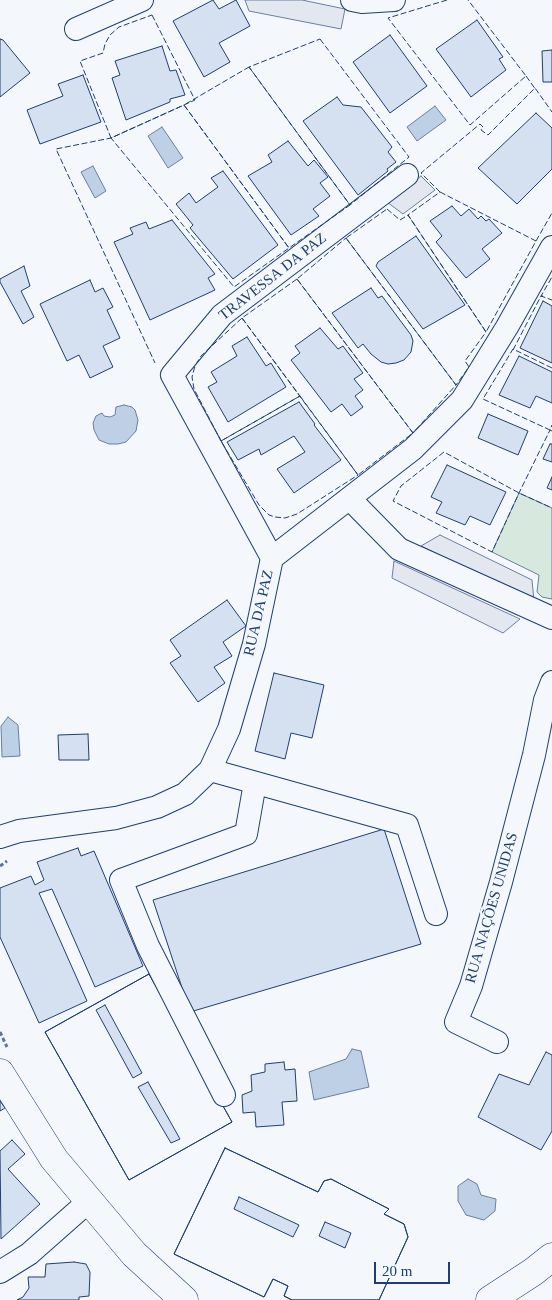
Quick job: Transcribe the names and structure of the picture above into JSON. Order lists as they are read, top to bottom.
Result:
{
  "streets": {
    "street": ["TRAVESSA DA PAZ", "RUA DA PAZ", "RUA NAÇÕES UNIDAS"]
  },
  "crossings": [
    ["TRAVESSA DA PAZ", "RUA DA PAZ"]
  ],
  "scale_bar": "20 m"
}
